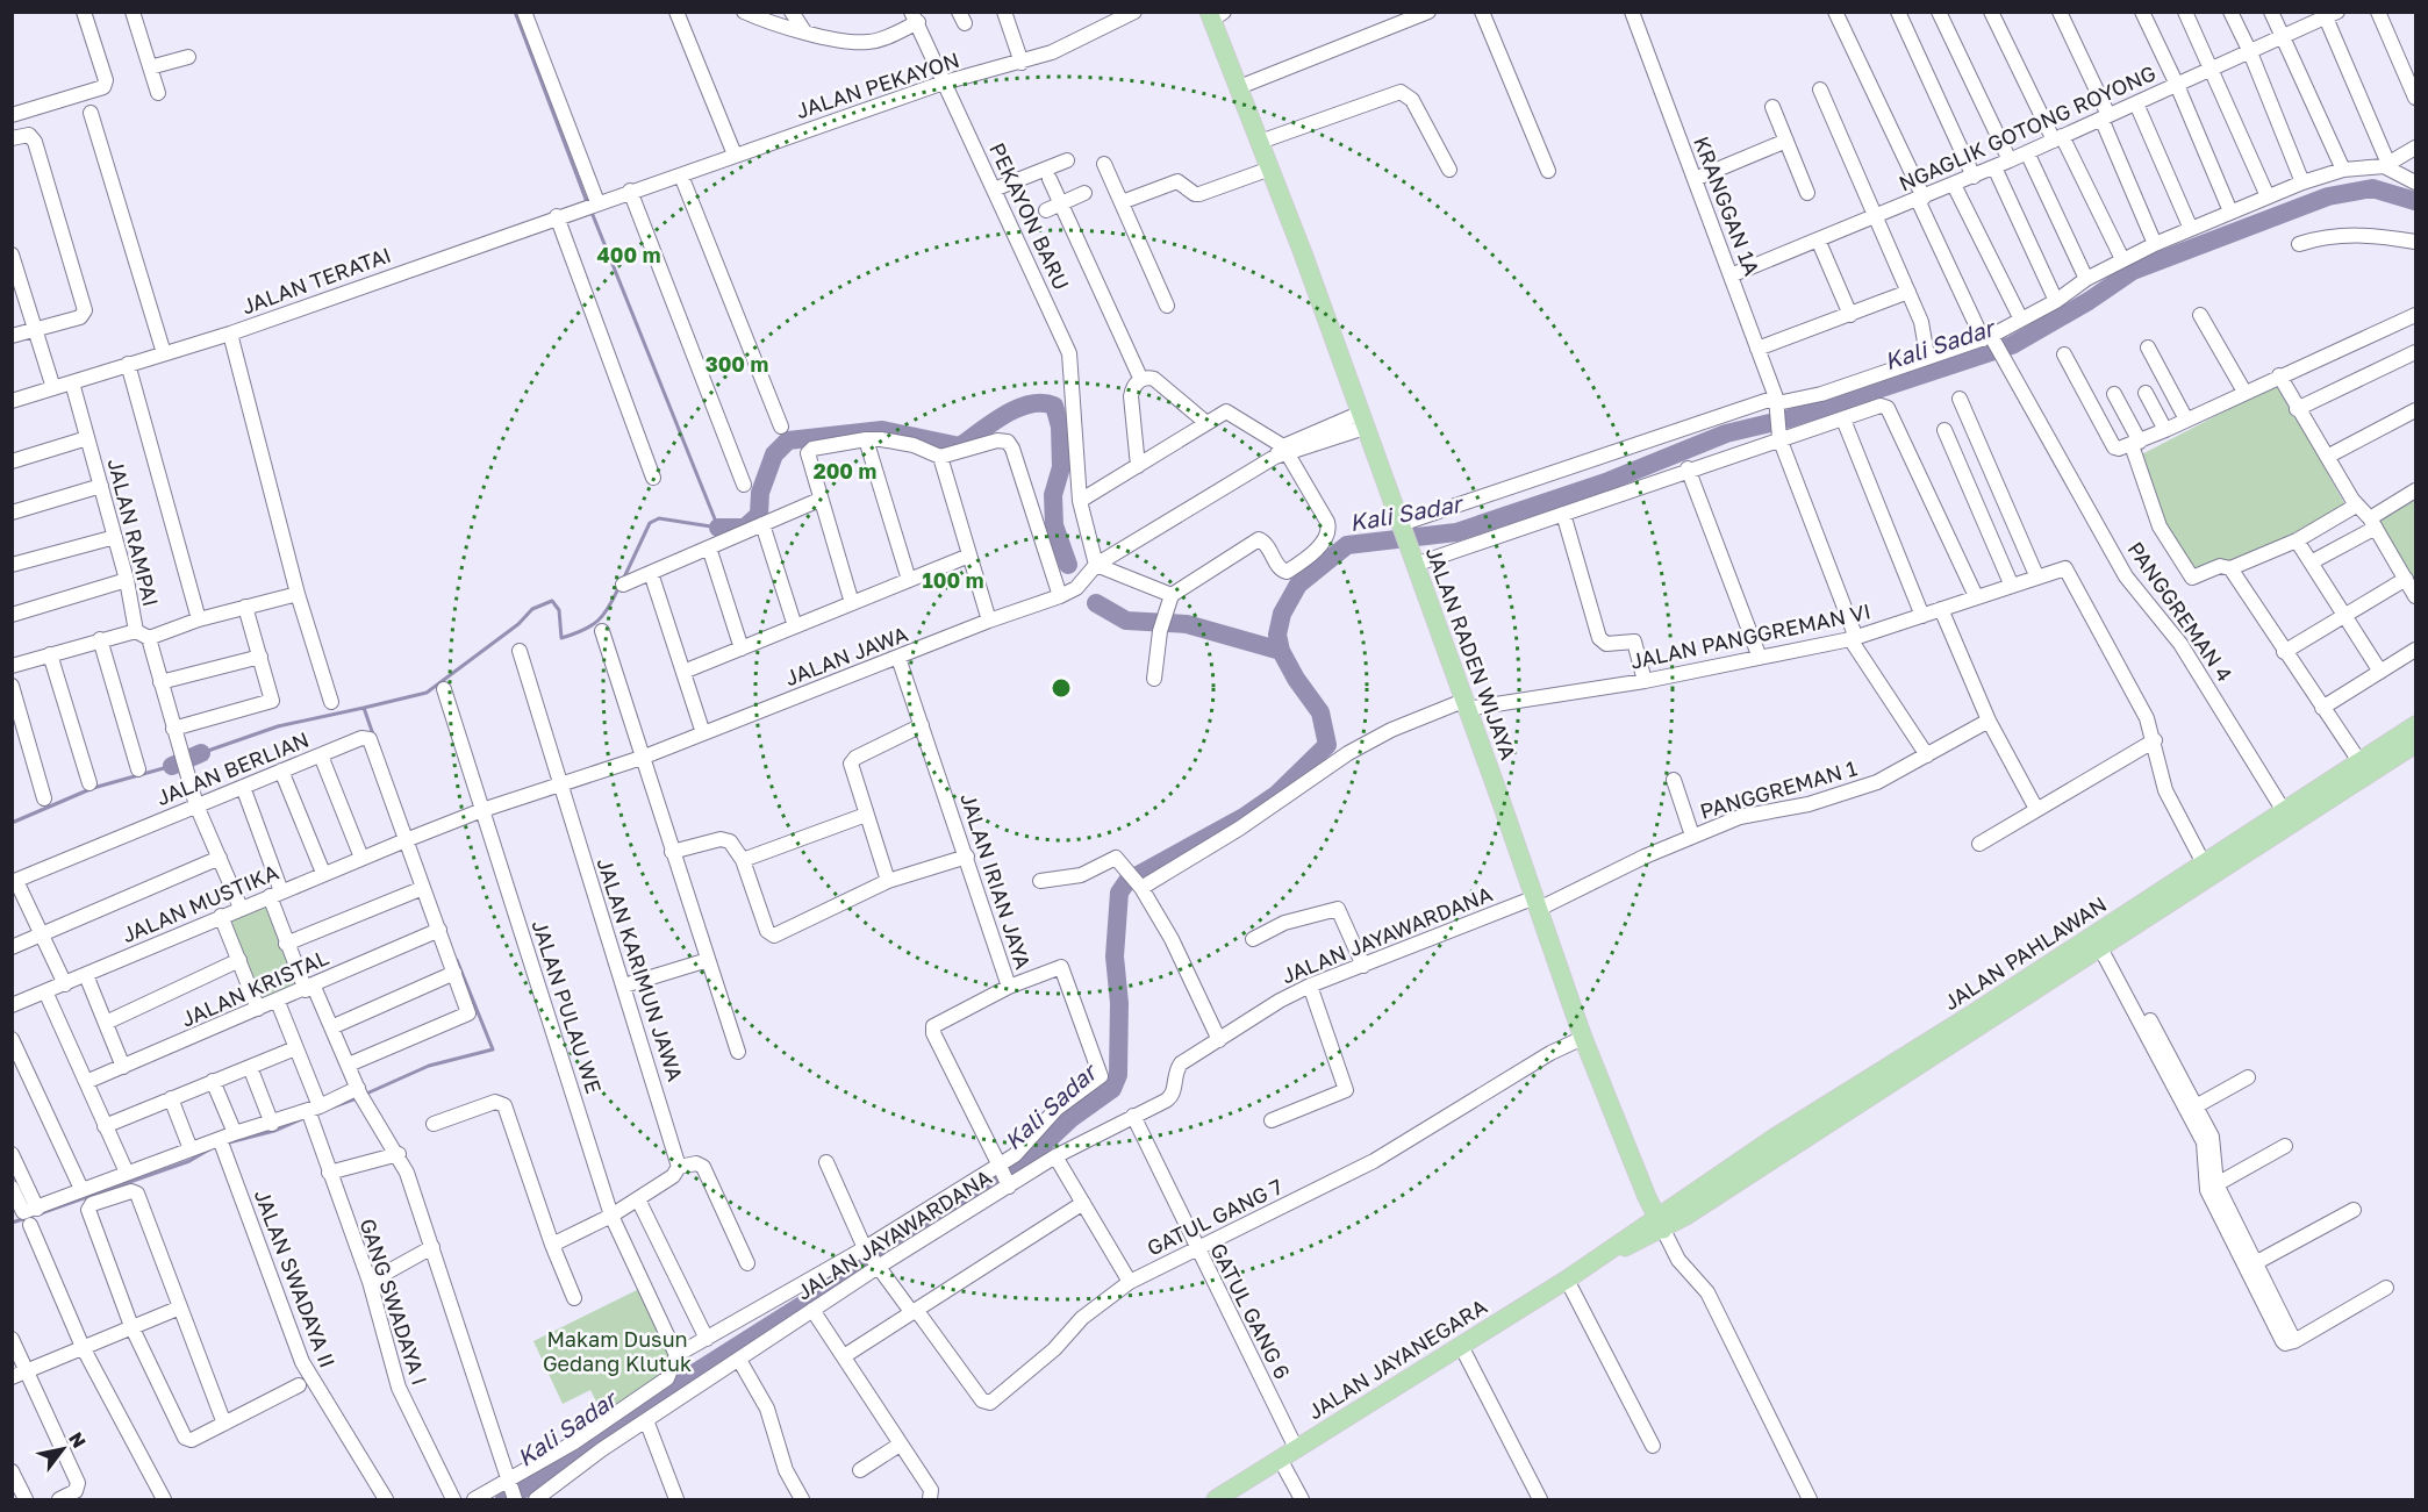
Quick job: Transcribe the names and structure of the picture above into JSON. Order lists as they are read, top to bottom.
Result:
{
  "streets": {
    "main road": ["JALAN RADEN WIJAYA", "JALAN PAHLAWAN", "JALAN JAYANEGARA"],
    "street": [
      "JALAN PEKAYON",
      "NGAGLIK GOTONG ROYONG",
      "KRANGGAN 1A",
      "PEKAYON BARU",
      "JALAN TERATAI",
      "JALAN RAMPAI",
      "PANGGREMAN 4",
      "JALAN PANGGREMAN VI",
      "JALAN JAWA",
      "JALAN BERLIAN",
      "PANGGREMAN 1",
      "JALAN IRIAN JAYA",
      "JALAN MUSTIKA",
      "JALAN JAYAWARDANA",
      "JALAN KARIMUN JAWA",
      "JALAN KRISTAL",
      "JALAN PULAU WE",
      "GATUL GANG 7",
      "JALAN SWADAYA II",
      "GANG SWADAYA I",
      "GATUL GANG 6"
    ]
  },
  "crossings": [
    ["JALAN PEKAYON", "PEKAYON BARU"],
    ["JALAN PEKAYON", "JALAN TERATAI"],
    ["NGAGLIK GOTONG ROYONG", "KRANGGAN 1A"],
    ["NGAGLIK GOTONG ROYONG", "PANGGREMAN 4"],
    ["KRANGGAN 1A", "JALAN PANGGREMAN VI"],
    ["KRANGGAN 1A", "PANGGREMAN 1"],
    ["PEKAYON BARU", "JALAN JAWA"],
    ["JALAN TERATAI", "JALAN RAMPAI"],
    ["JALAN RAMPAI", "JALAN BERLIAN"],
    ["JALAN RAMPAI", "JALAN MUSTIKA"],
    ["PANGGREMAN 4", "JALAN PAHLAWAN"],
    ["JALAN PANGGREMAN VI", "JALAN RADEN WIJAYA"],
    ["JALAN RADEN WIJAYA", "JALAN JAWA"],
    ["JALAN RADEN WIJAYA", "PANGGREMAN 1"],
    ["JALAN RADEN WIJAYA", "JALAN JAYAWARDANA"],
    ["JALAN RADEN WIJAYA", "JALAN PAHLAWAN"],
    ["JALAN RADEN WIJAYA", "GATUL GANG 7"],
    ["JALAN RADEN WIJAYA", "JALAN JAYANEGARA"],
    ["JALAN JAWA", "JALAN BERLIAN"],
    ["JALAN JAWA", "JALAN IRIAN JAYA"],
    ["JALAN JAWA", "JALAN MUSTIKA"],
    ["JALAN JAWA", "JALAN KARIMUN JAWA"],
    ["JALAN JAWA", "JALAN PULAU WE"],
    ["JALAN BERLIAN", "JALAN MUSTIKA"],
    ["PANGGREMAN 1", "JALAN JAYAWARDANA"],
    ["JALAN IRIAN JAYA", "JALAN JAYAWARDANA"],
    ["JALAN JAYAWARDANA", "GATUL GANG 6"],
    ["JALAN PAHLAWAN", "JALAN JAYANEGARA"],
    ["JALAN KRISTAL", "GANG SWADAYA I"],
    ["GATUL GANG 7", "GATUL GANG 6"],
    ["GATUL GANG 6", "JALAN JAYANEGARA"]
  ],
  "water": ["Kali Sadar"],
  "parks": ["Makam Dusun Gedang Klutuk"],
  "north": "top right",
  "rings": [
    "400 m",
    "300 m",
    "200 m",
    "100 m"
  ]
}
